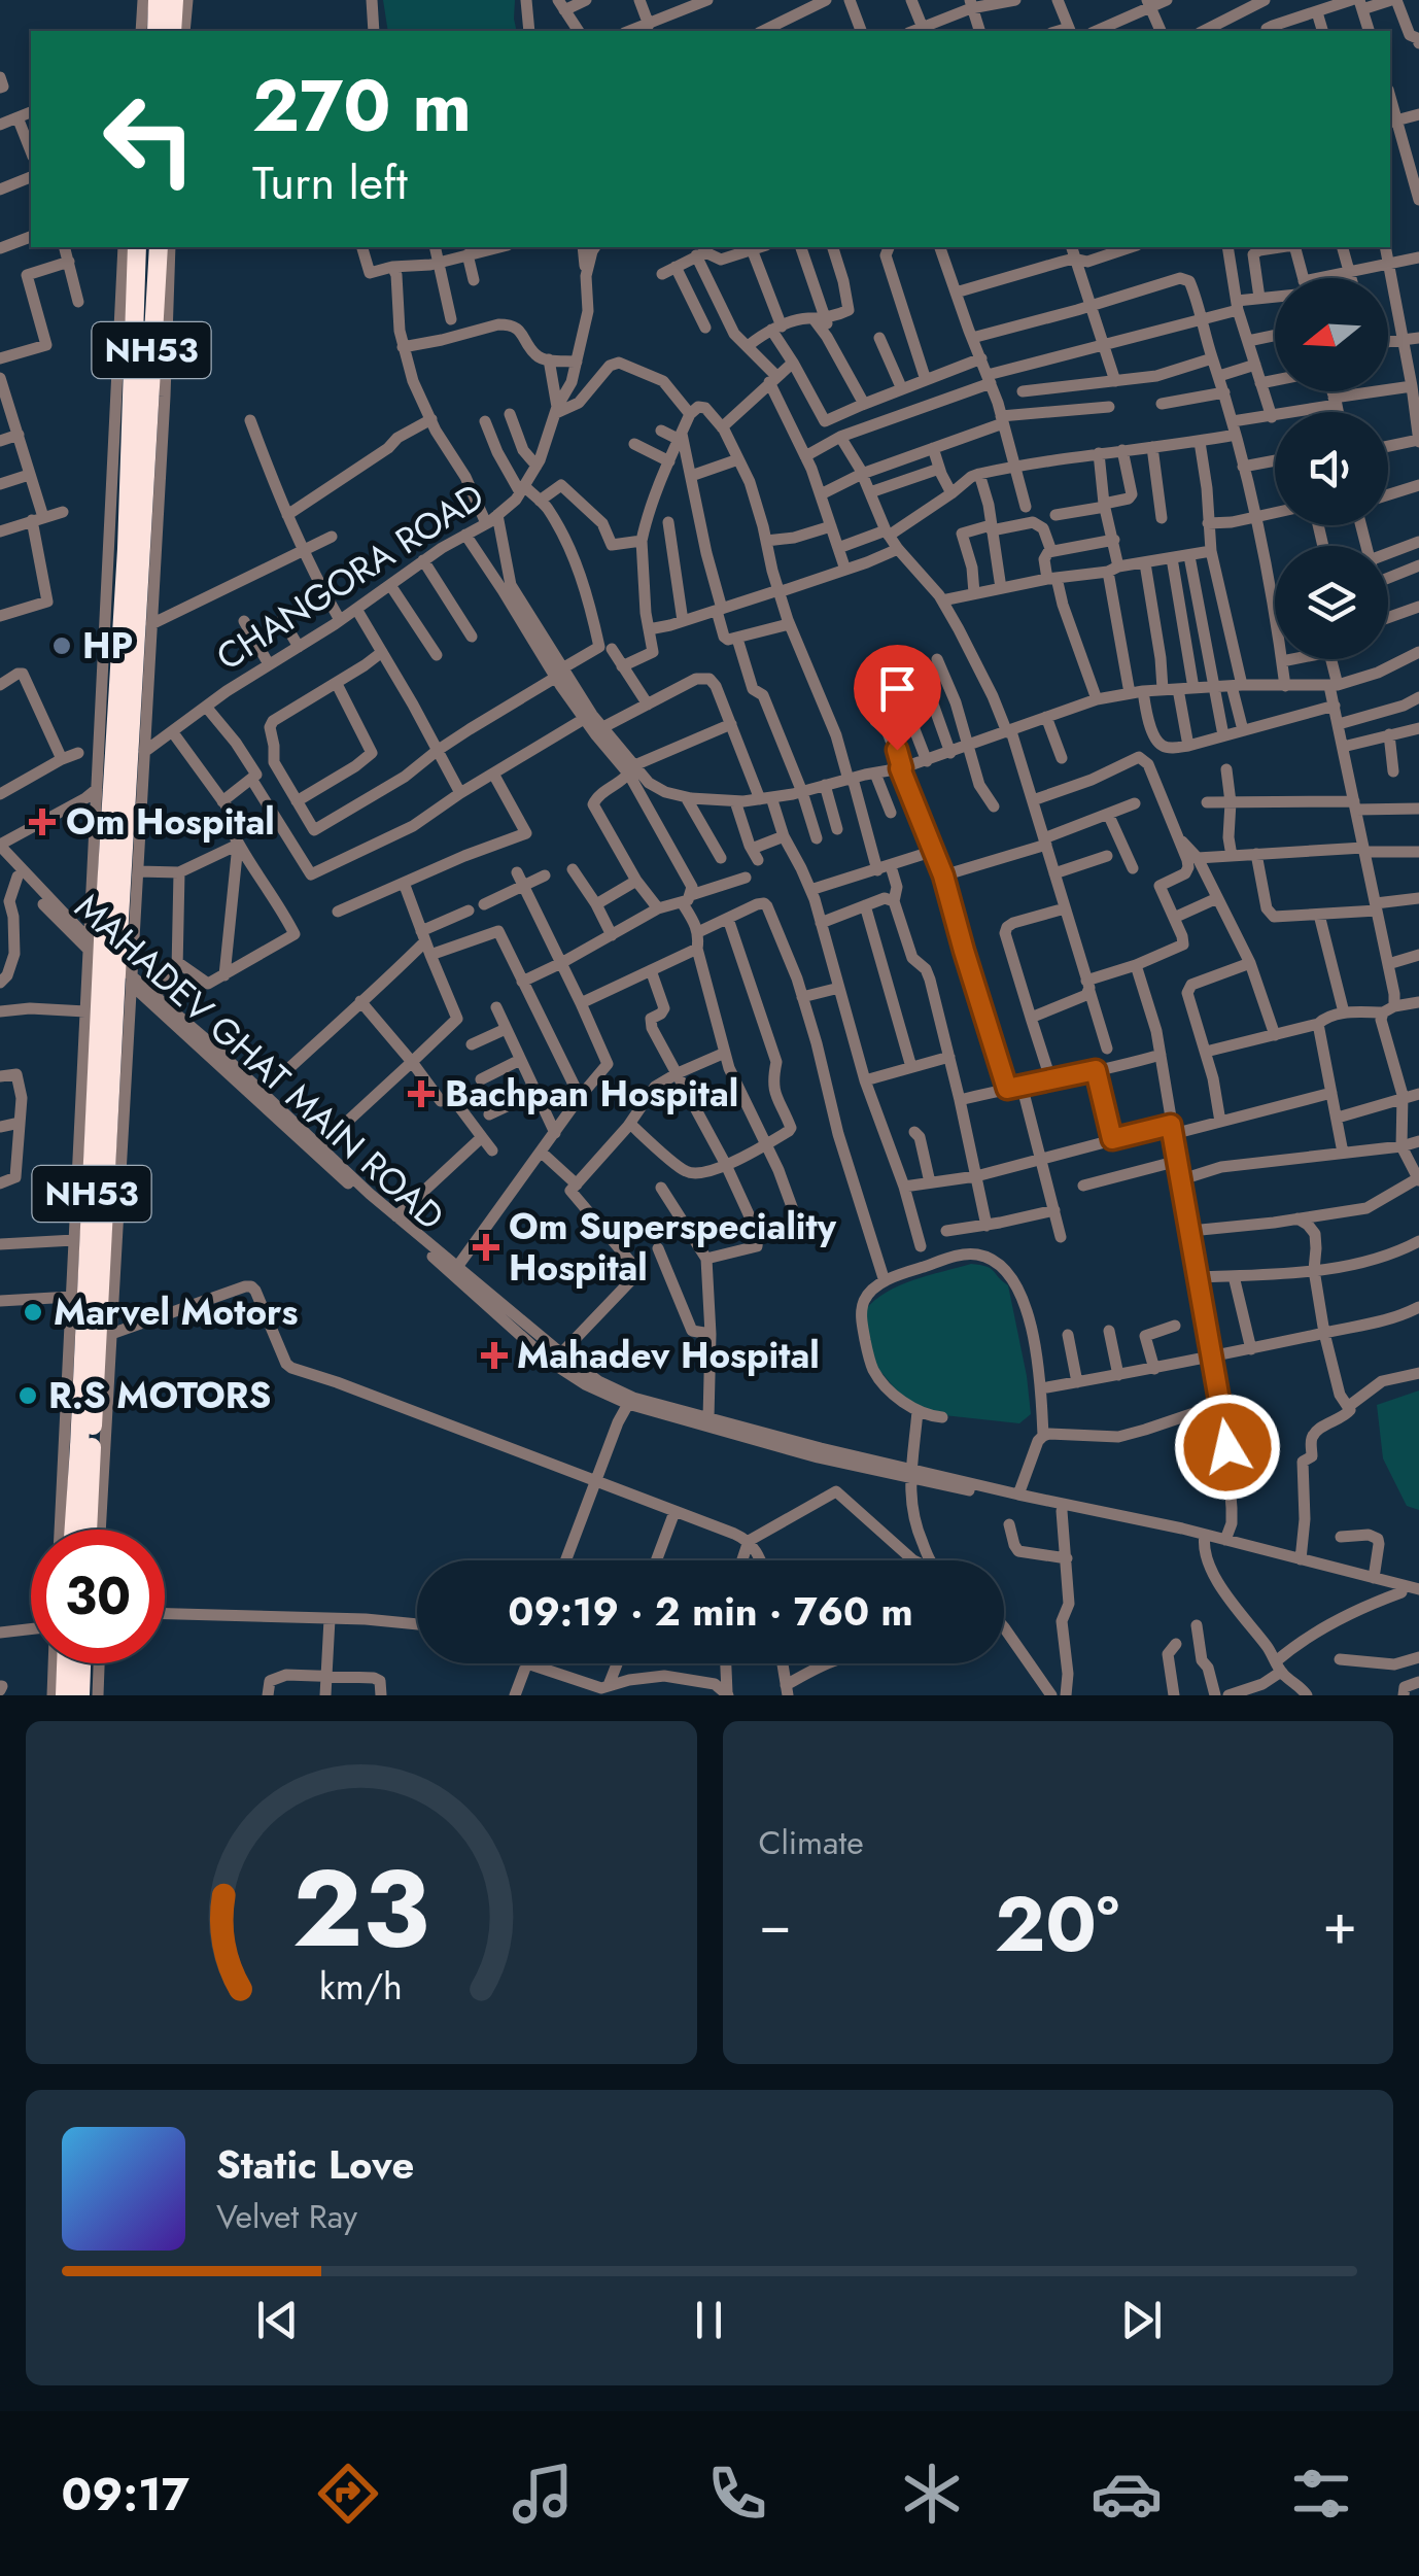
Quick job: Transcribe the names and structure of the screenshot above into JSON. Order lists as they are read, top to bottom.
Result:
{
  "streets": {
    "highway": ["NH53"],
    "street": ["CHANGORA ROAD", "MAHADEV GHAT MAIN ROAD"]
  },
  "places": {
    "other": ["HP", "Marvel Motors", "R.S MOTORS"],
    "health": [
      "Om Hospital",
      "Bachpan Hospital",
      "Om Superspeciality Hospital",
      "Mahadev Hospital"
    ]
  },
  "north": "left",
  "page": {
    "turn": ["270 m", "Turn left"],
    "limit": "30",
    "trip": "09:19 · 2 min · 760 m",
    "tile": "Climate",
    "heat": ["−", "20°", "+"],
    "song": ["Static Love", "Velvet Ray"],
    "tabs": "09:17",
    "gauge": ["23", "km/h"]
  }
}
